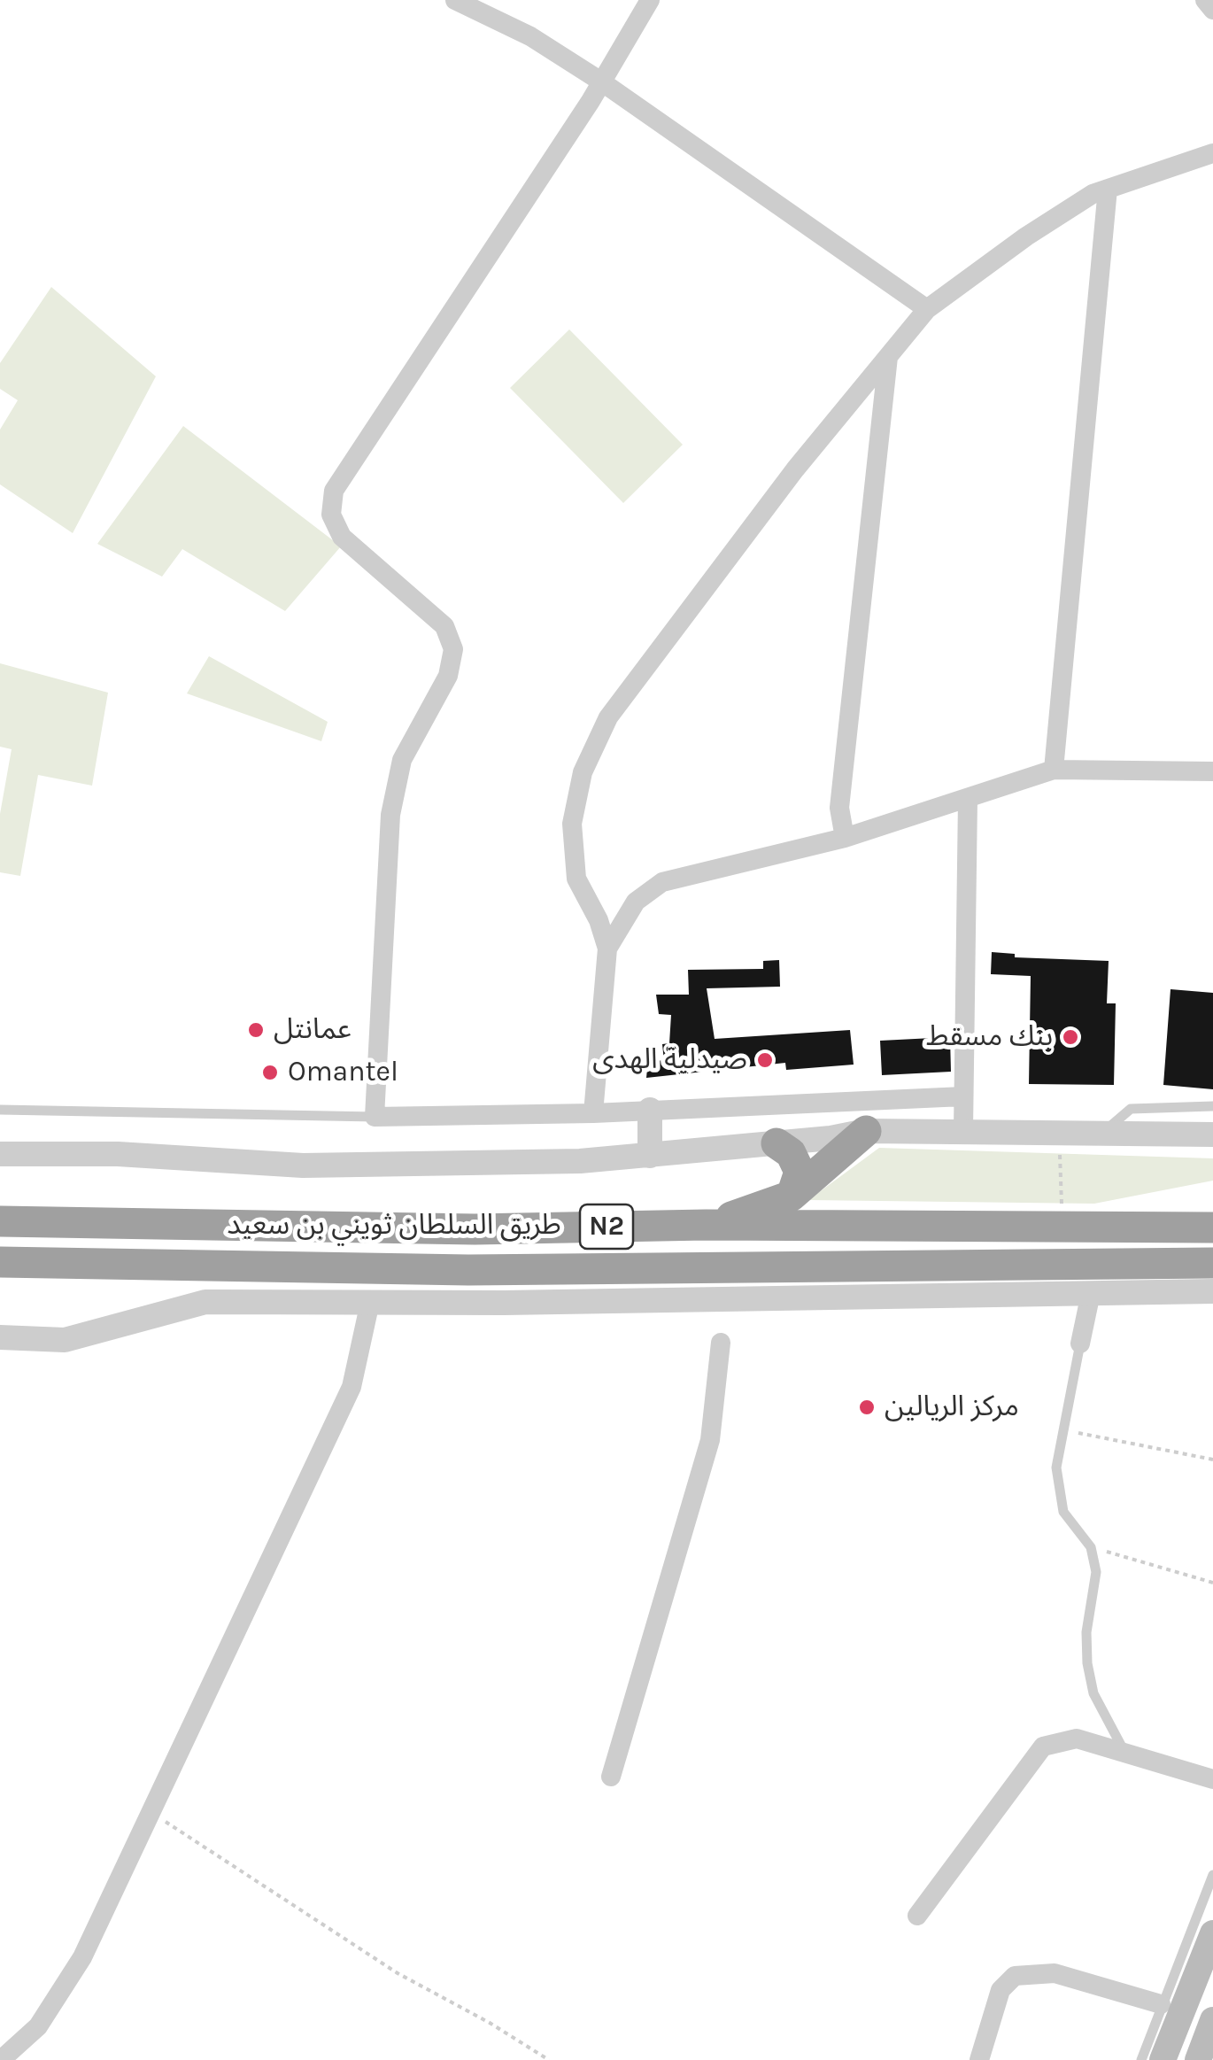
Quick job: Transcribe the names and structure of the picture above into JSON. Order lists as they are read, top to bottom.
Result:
{
  "streets": {
    "highway": ["طريق السلطان ثويني بن سعيد", "N2"]
  },
  "places": [
    "عمانتل",
    "بنك مسقط",
    "صيدلية الهدى",
    "Omantel",
    "مركز الريالين"
  ]
}
